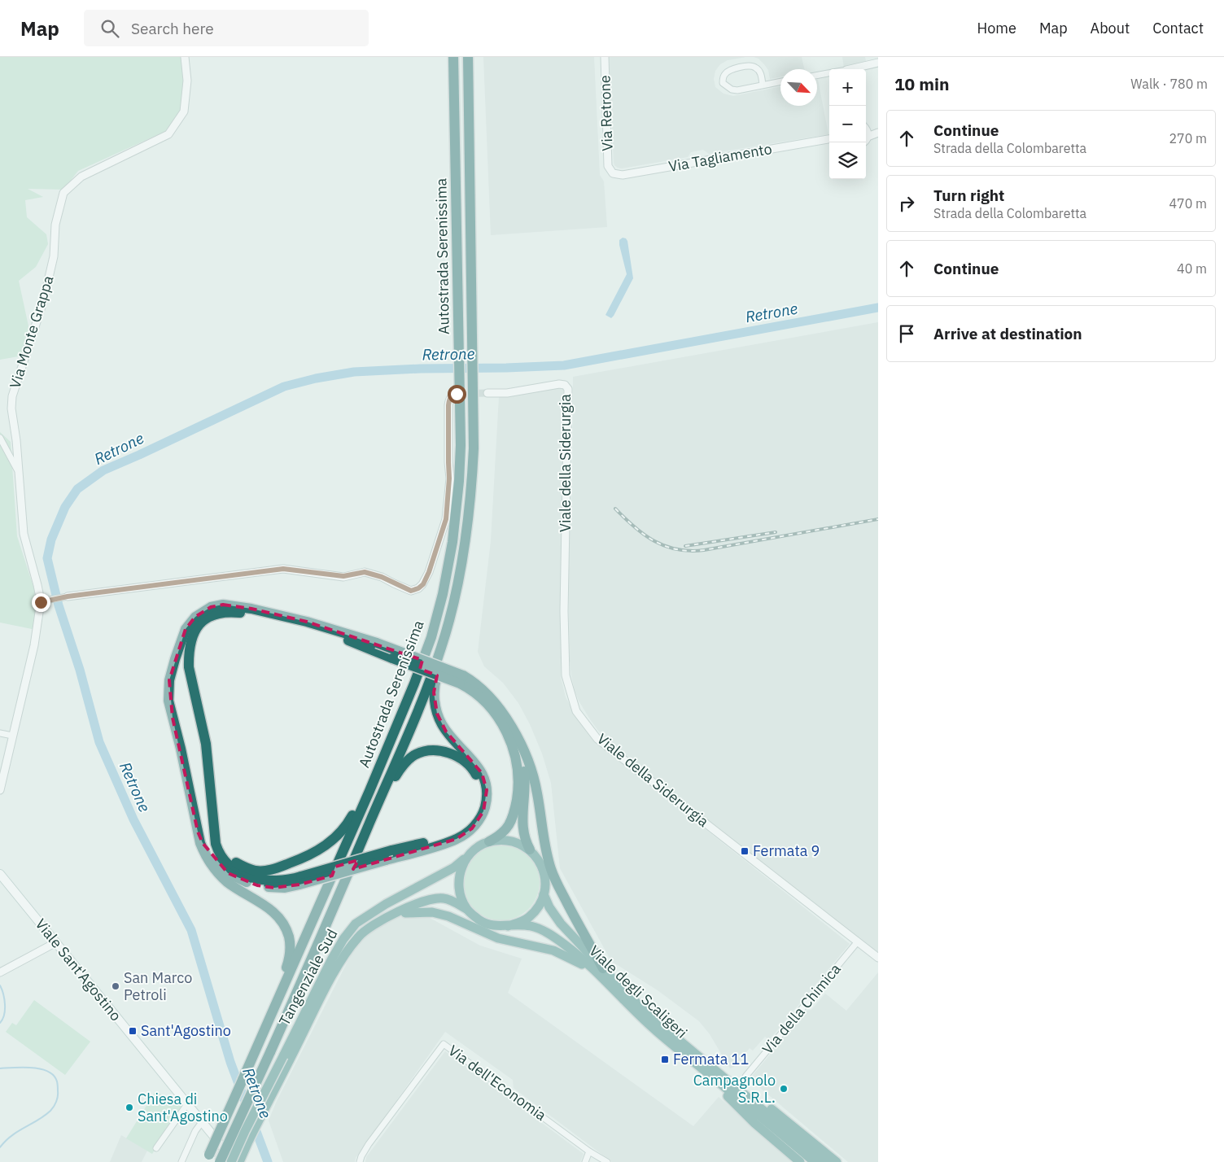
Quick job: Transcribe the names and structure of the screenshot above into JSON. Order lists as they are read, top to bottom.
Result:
{
  "streets": {
    "highway": ["Autostrada Serenissima", "Tangenziale Sud", "Viale degli Scaligeri"],
    "main road": ["Viale Sant'Agostino"],
    "street": [
      "Via Retrone",
      "Via Tagliamento",
      "Via Monte Grappa",
      "Viale della Siderurgia",
      "Via della Chimica",
      "Via dell'Economia"
    ]
  },
  "crossings": [
    ["Via Retrone", "Via Tagliamento"],
    ["Viale della Siderurgia", "Via della Chimica"],
    ["Tangenziale Sud", "Viale degli Scaligeri"]
  ],
  "water": ["Retrone"],
  "places": {
    "transit": ["Fermata 9", "Sant'Agostino", "Fermata 11"],
    "other": ["San Marco Petroli", "Campagnolo S.R.L.", "Chiesa di Sant'Agostino"]
  },
  "north": "bottom right",
  "page": {
    "header": "Map",
    "search": "Search here",
    "nav": [
      "Home",
      "Map",
      "About",
      "Contact"
    ],
    "heading": ["10 min", "Walk · 780 m"],
    "map_buttons": ["+", "−"],
    "list": [
      ["Continue", "Strada della Colombaretta", "270 m"],
      ["Turn right", "Strada della Colombaretta", "470 m"],
      ["Continue", "40 m"],
      "Arrive at destination"
    ]
  }
}
